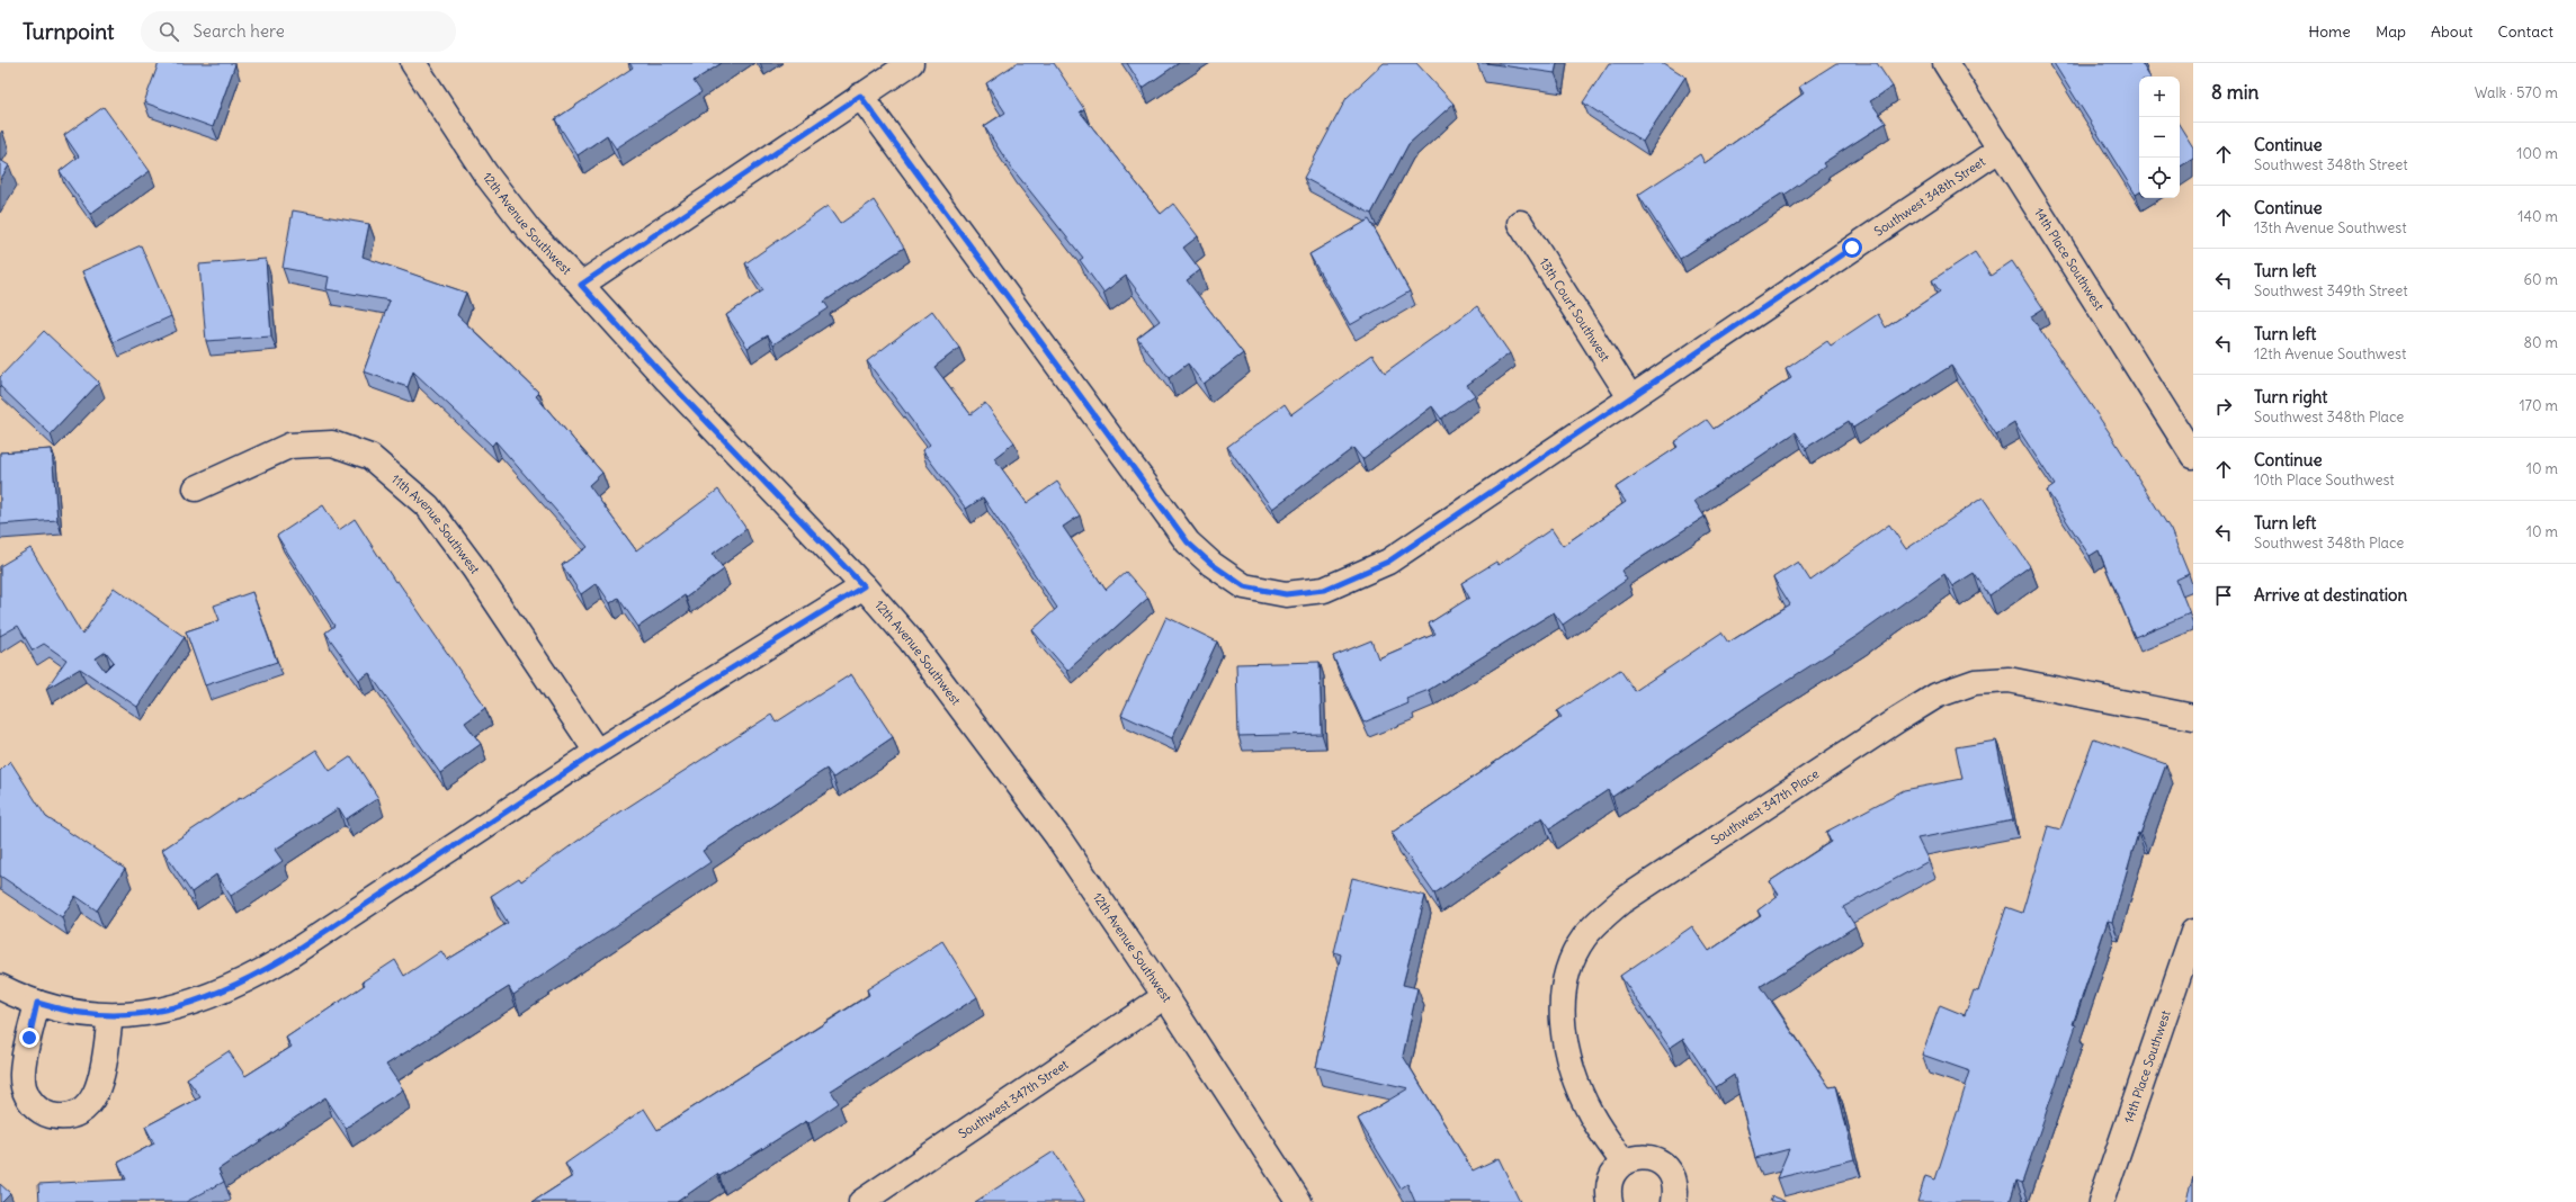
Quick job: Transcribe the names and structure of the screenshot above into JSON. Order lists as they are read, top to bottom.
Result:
{
  "streets": {
    "street": [
      "Southwest 348th Street",
      "12th Avenue Southwest",
      "14th Place Southwest",
      "13th Court Southwest",
      "11th Avenue Southwest",
      "Southwest 347th Place",
      "Southwest 347th Street"
    ]
  },
  "crossings": [
    ["Southwest 348th Street", "14th Place Southwest"],
    ["Southwest 348th Street", "13th Court Southwest"],
    ["12th Avenue Southwest", "Southwest 347th Street"]
  ],
  "page": {
    "header": "Turnpoint",
    "search": "Search here",
    "nav": [
      "Home",
      "Map",
      "About",
      "Contact"
    ],
    "heading": ["8 min", "Walk · 570 m"],
    "map_buttons": ["+", "−"],
    "list": [
      ["Continue", "Southwest 348th Street", "100 m"],
      ["Continue", "13th Avenue Southwest", "140 m"],
      ["Turn left", "Southwest 349th Street", "60 m"],
      ["Turn left", "12th Avenue Southwest", "80 m"],
      ["Turn right", "Southwest 348th Place", "170 m"],
      ["Continue", "10th Place Southwest", "10 m"],
      ["Turn left", "Southwest 348th Place", "10 m"],
      "Arrive at destination"
    ]
  }
}
